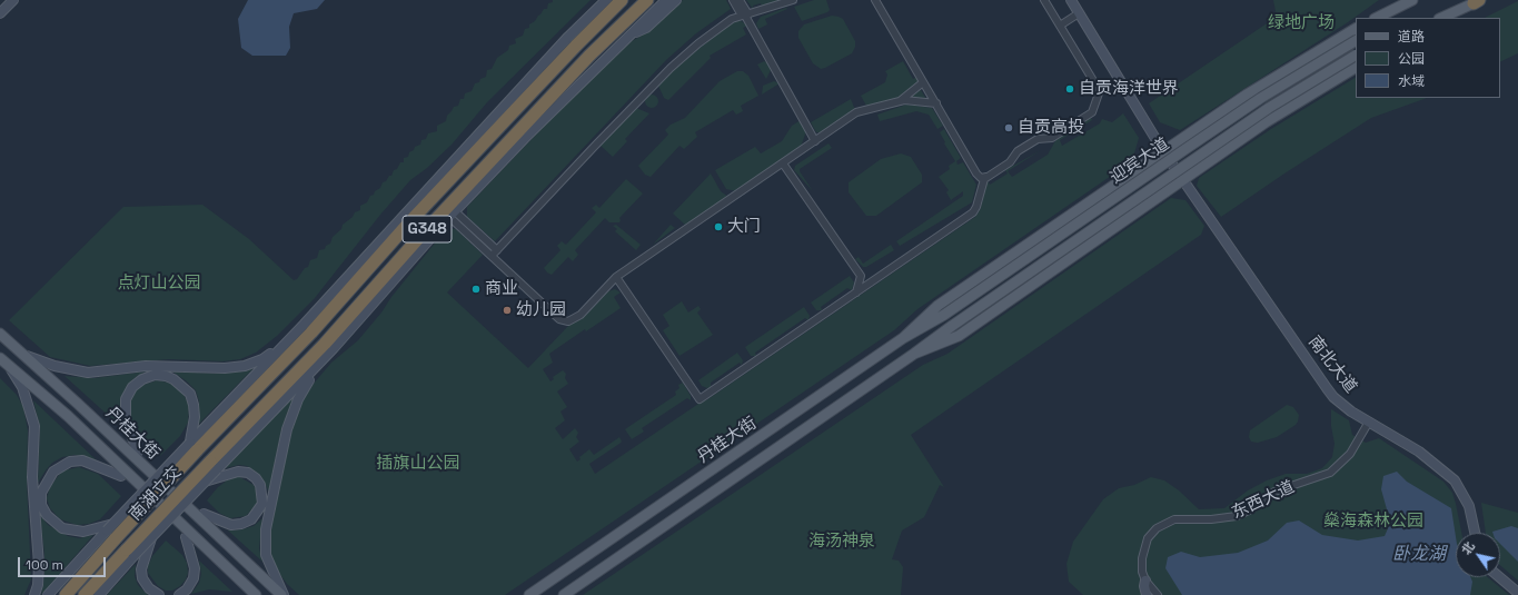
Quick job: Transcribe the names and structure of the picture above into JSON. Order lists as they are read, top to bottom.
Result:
{
  "streets": {
    "highway": ["G348", "南湖立交"],
    "main road": ["迎宾大道", "丹桂大街"],
    "street": ["南北大道", "东西大道"]
  },
  "crossings": [
    ["迎宾大道", "丹桂大街"],
    ["G348", "南湖立交"],
    ["南北大道", "东西大道"]
  ],
  "water": ["卧龙湖"],
  "parks": [
    "绿地广场",
    "点灯山公园",
    "插旗山公园",
    "燊海森林公园",
    "海汤神泉"
  ],
  "places": [
    "自贡海洋世界",
    "自贡高投",
    "大门",
    "商业",
    "幼儿园"
  ],
  "legend": ["道路", "公园", "水域"],
  "scale_bar": "100 m",
  "north": "top left"
}
